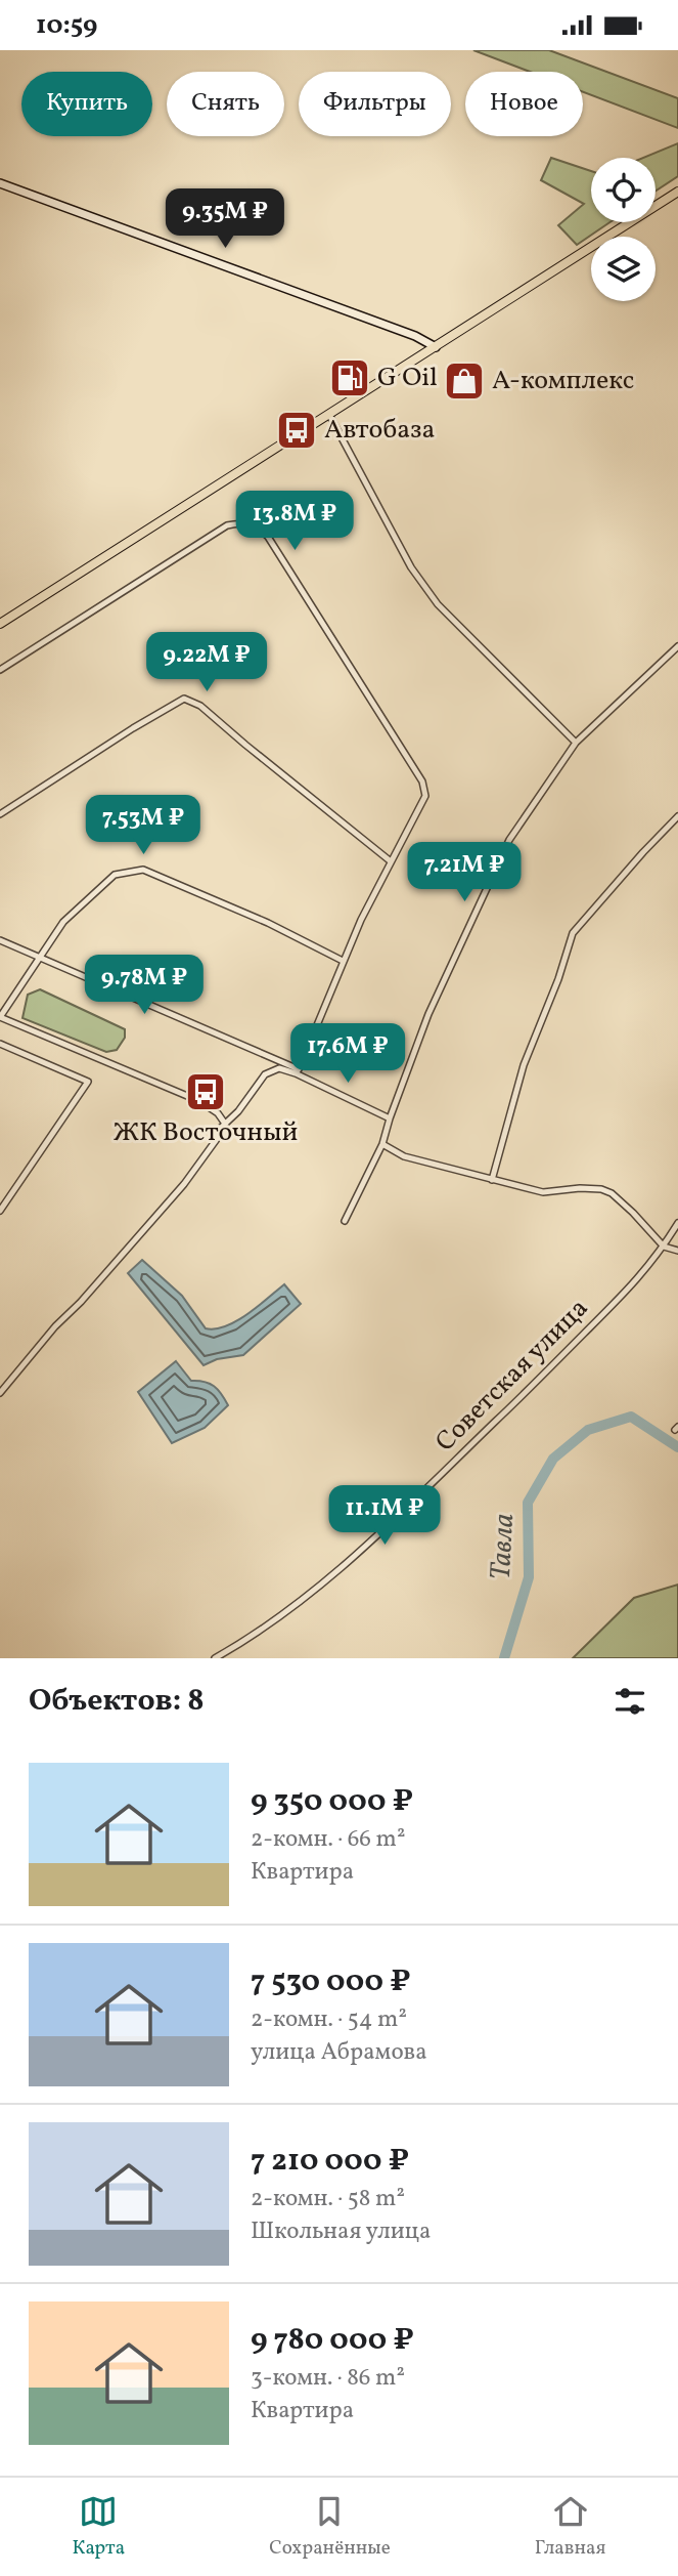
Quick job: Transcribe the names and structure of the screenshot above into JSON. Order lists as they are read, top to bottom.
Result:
{
  "streets": {
    "street": ["Советская улица"]
  },
  "water": ["Тавла"],
  "places": {
    "fuel station": ["G Oil"],
    "shop": ["А-комплекс"],
    "bus stop": ["Автобаза", "ЖК Восточный"]
  },
  "page": {
    "status": "10:59",
    "chip": [
      "Купить",
      "Снять",
      "Фильтры",
      "Новое"
    ],
    "price": [
      "9.35M ₽",
      "13.8M ₽",
      "9.22M ₽",
      "7.53M ₽",
      "7.21M ₽",
      "9.78M ₽",
      "17.6M ₽",
      "11.1M ₽"
    ],
    "heading": "Объектов: 8",
    "list": [
      {
        "name": "9 350 000 ₽",
        "note": "2-комн. · 66 m² · Квартира"
      },
      {
        "name": "7 530 000 ₽",
        "note": "2-комн. · 54 m² · улица Абрамова"
      },
      {
        "name": "7 210 000 ₽",
        "note": "2-комн. · 58 m² · Школьная улица"
      },
      {
        "name": "9 780 000 ₽",
        "note": "3-комн. · 86 m² · Квартира"
      }
    ],
    "tabs": ["Карта", "Сохранённые", "Главная"]
  }
}
